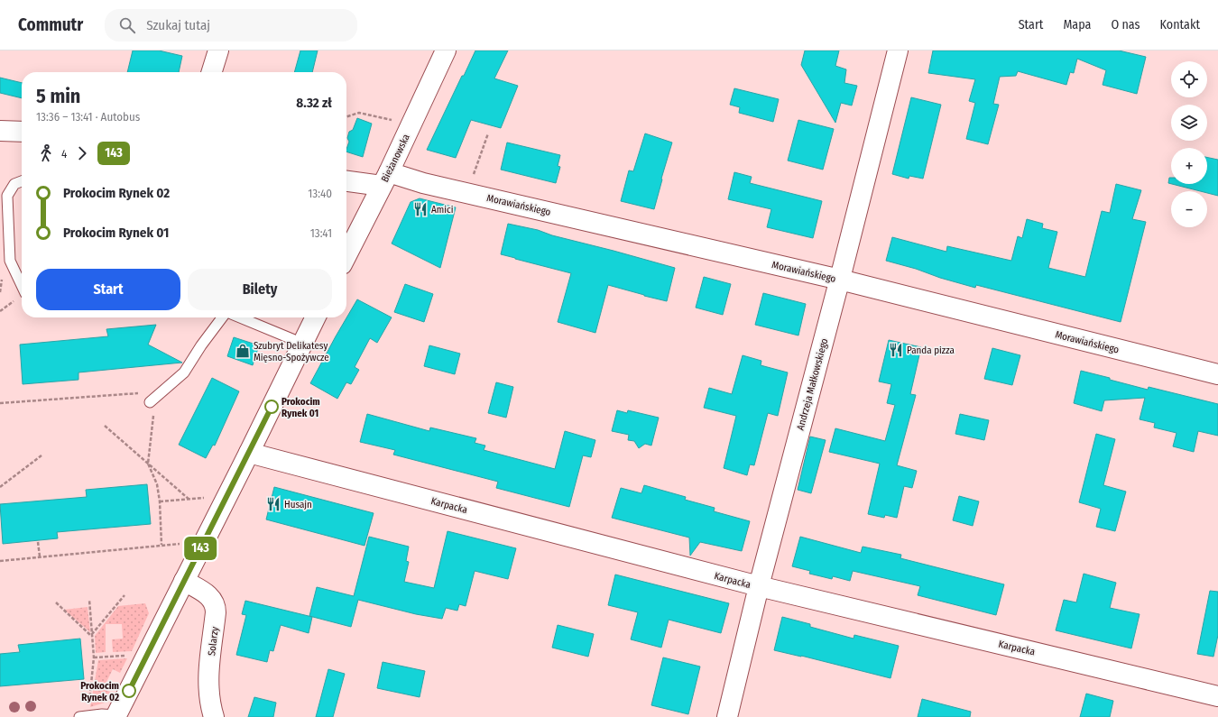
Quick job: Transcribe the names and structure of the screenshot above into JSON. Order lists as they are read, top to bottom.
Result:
{
  "streets": {
    "street": [
      "Bieżanowska",
      "Morawiańskiego",
      "Andrzeja Małkowskiego",
      "Karpacka",
      "Solarzy"
    ]
  },
  "crossings": [
    ["Bieżanowska", "Morawiańskiego"],
    ["Morawiańskiego", "Andrzeja Małkowskiego"],
    ["Andrzeja Małkowskiego", "Karpacka"]
  ],
  "places": {
    "restaurant": ["Amici", "Panda pizza", "Husajn"],
    "shop": ["Szubryt Delikatesy Mięsno-Spożywcze"],
    "other": ["Prokocim Rynek 01", "Prokocim Rynek 02"]
  },
  "lines": ["bus line 143"],
  "page": {
    "header": "Commutr",
    "search": "Szukaj tutaj",
    "nav": [
      "Start",
      "Mapa",
      "O nas",
      "Kontakt"
    ],
    "on_map": "143",
    "map_buttons": ["+", "−"],
    "heading": ["5 min", "13:36 – 13:41 · Autobus", "8.32 zł"],
    "legs": ["4", "143"],
    "list": [
      {
        "name": "Prokocim Rynek 02",
        "value": "13:40"
      },
      {
        "name": "Prokocim Rynek 01",
        "value": "13:41"
      }
    ],
    "buttons": ["Start", "Bilety"]
  }
}
